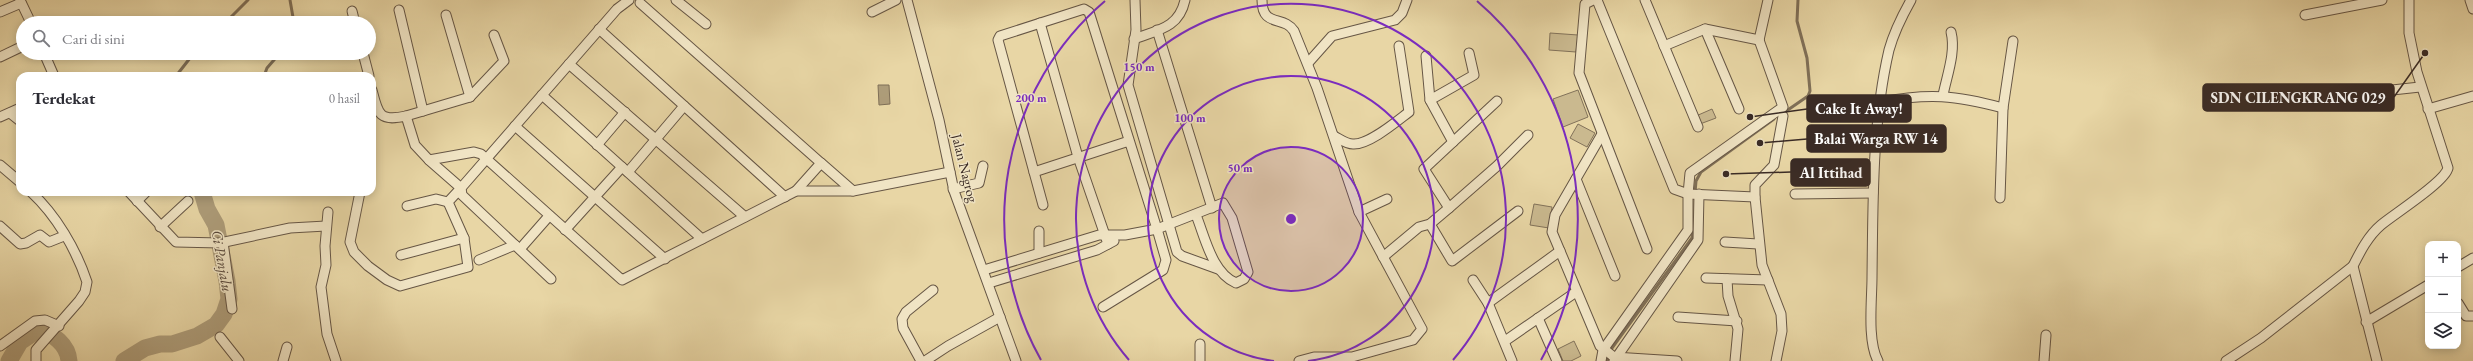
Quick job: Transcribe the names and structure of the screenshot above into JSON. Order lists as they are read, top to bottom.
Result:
{
  "streets": {
    "street": ["Jalan Nagrog"]
  },
  "water": ["Ci Panjalu"],
  "places": [
    "SDN CILENGKRANG 029",
    "Cake It Away!",
    "Balai Warga RW 14",
    "Al Ittihad"
  ],
  "page": {
    "search": "Cari di sini",
    "heading": ["Terdekat", "0 hasil"],
    "map_buttons": ["+", "−"]
  },
  "rings": [
    "150 m",
    "200 m",
    "100 m",
    "50 m"
  ]
}
